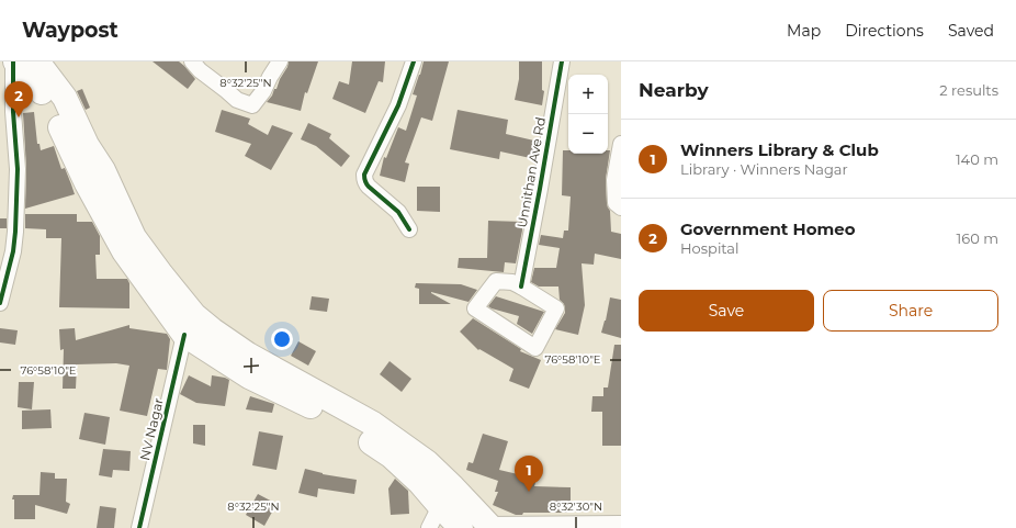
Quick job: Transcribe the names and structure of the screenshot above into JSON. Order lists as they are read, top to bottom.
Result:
{
  "streets": {
    "street": ["Unnithan Ave Rd", "NV Nagar"]
  },
  "page": {
    "header": "Waypost",
    "nav": ["Map", "Directions", "Saved"],
    "heading": ["Nearby", "2 results"],
    "map_buttons": ["+", "−"],
    "pins": ["2", "1"],
    "list": [
      {
        "mark": "1",
        "name": "Winners Library & Club",
        "note": "Library · Winners Nagar",
        "value": "140 m"
      },
      {
        "mark": "2",
        "name": "Government Homeo",
        "note": "Hospital",
        "value": "160 m"
      }
    ],
    "buttons": ["Save", "Share"]
  },
  "coordinates": ["8°32'25\"N", "76°58'10\"E", "8°32'30\"N"]
}
